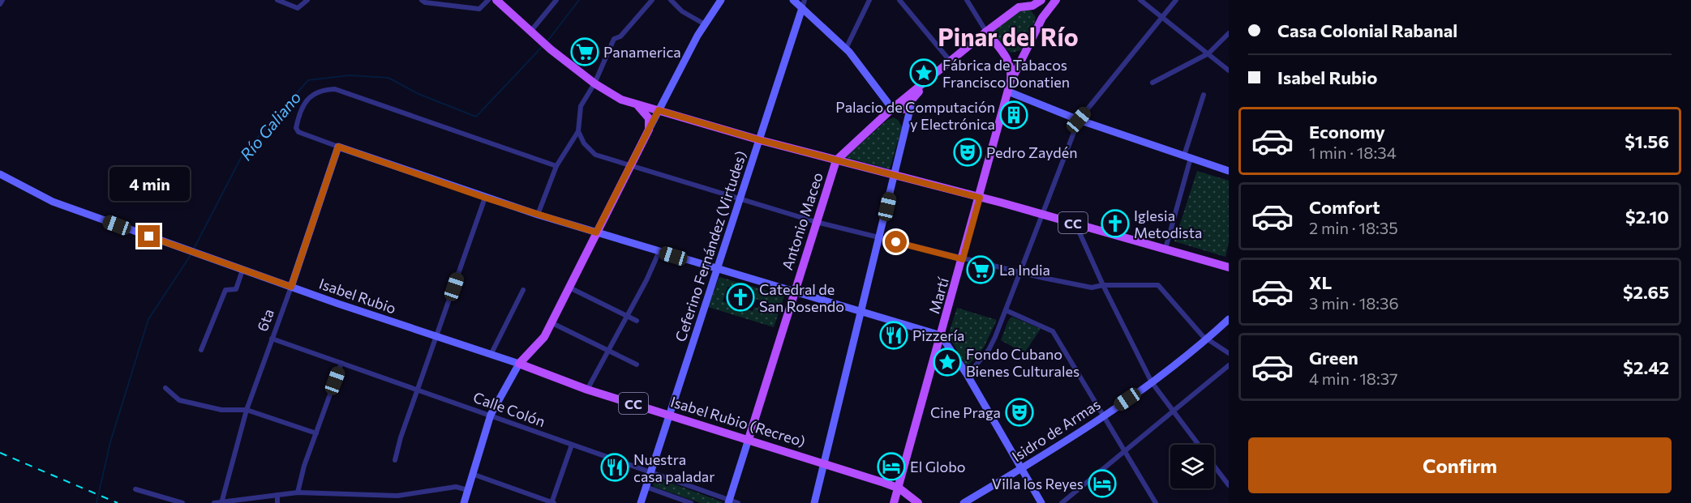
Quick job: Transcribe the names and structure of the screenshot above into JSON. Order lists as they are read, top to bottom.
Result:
{
  "streets": {
    "main road": [
      "Antonio Maceo",
      "CC",
      "Martí",
      "Isabel Rubio (Recreo)"
    ],
    "street": [
      "Ceferino Fernández (Virtudes)",
      "Isabel Rubio",
      "6ta",
      "Calle Colón",
      "Isidro de Armas"
    ]
  },
  "crossings": [
    ["Antonio Maceo", "CC"],
    ["Antonio Maceo", "Calle Colón"],
    ["Antonio Maceo", "Isabel Rubio (Recreo)"],
    ["CC", "Ceferino Fernández (Virtudes)"],
    ["CC", "Martí"],
    ["Ceferino Fernández (Virtudes)", "Calle Colón"],
    ["Ceferino Fernández (Virtudes)", "Isabel Rubio (Recreo)"],
    ["Isabel Rubio", "6ta"],
    ["Isabel Rubio", "Isabel Rubio (Recreo)"],
    ["Martí", "Isabel Rubio (Recreo)"],
    ["6ta", "Calle Colón"]
  ],
  "districts": ["Pinar del Río"],
  "water": ["Río Galiano"],
  "places": {
    "supermarket": ["Panamerica", "La India"],
    "place": ["Fábrica de Tabacos Francisco Donatien", "Fondo Cubano Bienes Culturales"],
    "building": ["Palacio de Computación y Electrónica"],
    "theatre": ["Pedro Zaydén", "Cine Praga"],
    "church": ["Iglesia Metodista", "Catedral de San Rosendo"],
    "restaurant": ["Pizzería", "Nuestra casa paladar"],
    "hotel": ["El Globo", "Villa los Reyes"]
  },
  "page": {
    "banner": ["Casa Colonial Rabanal", "Isabel Rubio"],
    "list": [
      {
        "name": "Economy",
        "note": "1 min · 18:34",
        "value": "$1.56"
      },
      {
        "name": "Comfort",
        "note": "2 min · 18:35",
        "value": "$2.10"
      },
      {
        "name": "XL",
        "note": "3 min · 18:36",
        "value": "$2.65"
      },
      {
        "name": "Green",
        "note": "4 min · 18:37",
        "value": "$2.42"
      }
    ],
    "bubble": "4 min",
    "buttons": "Confirm"
  }
}
